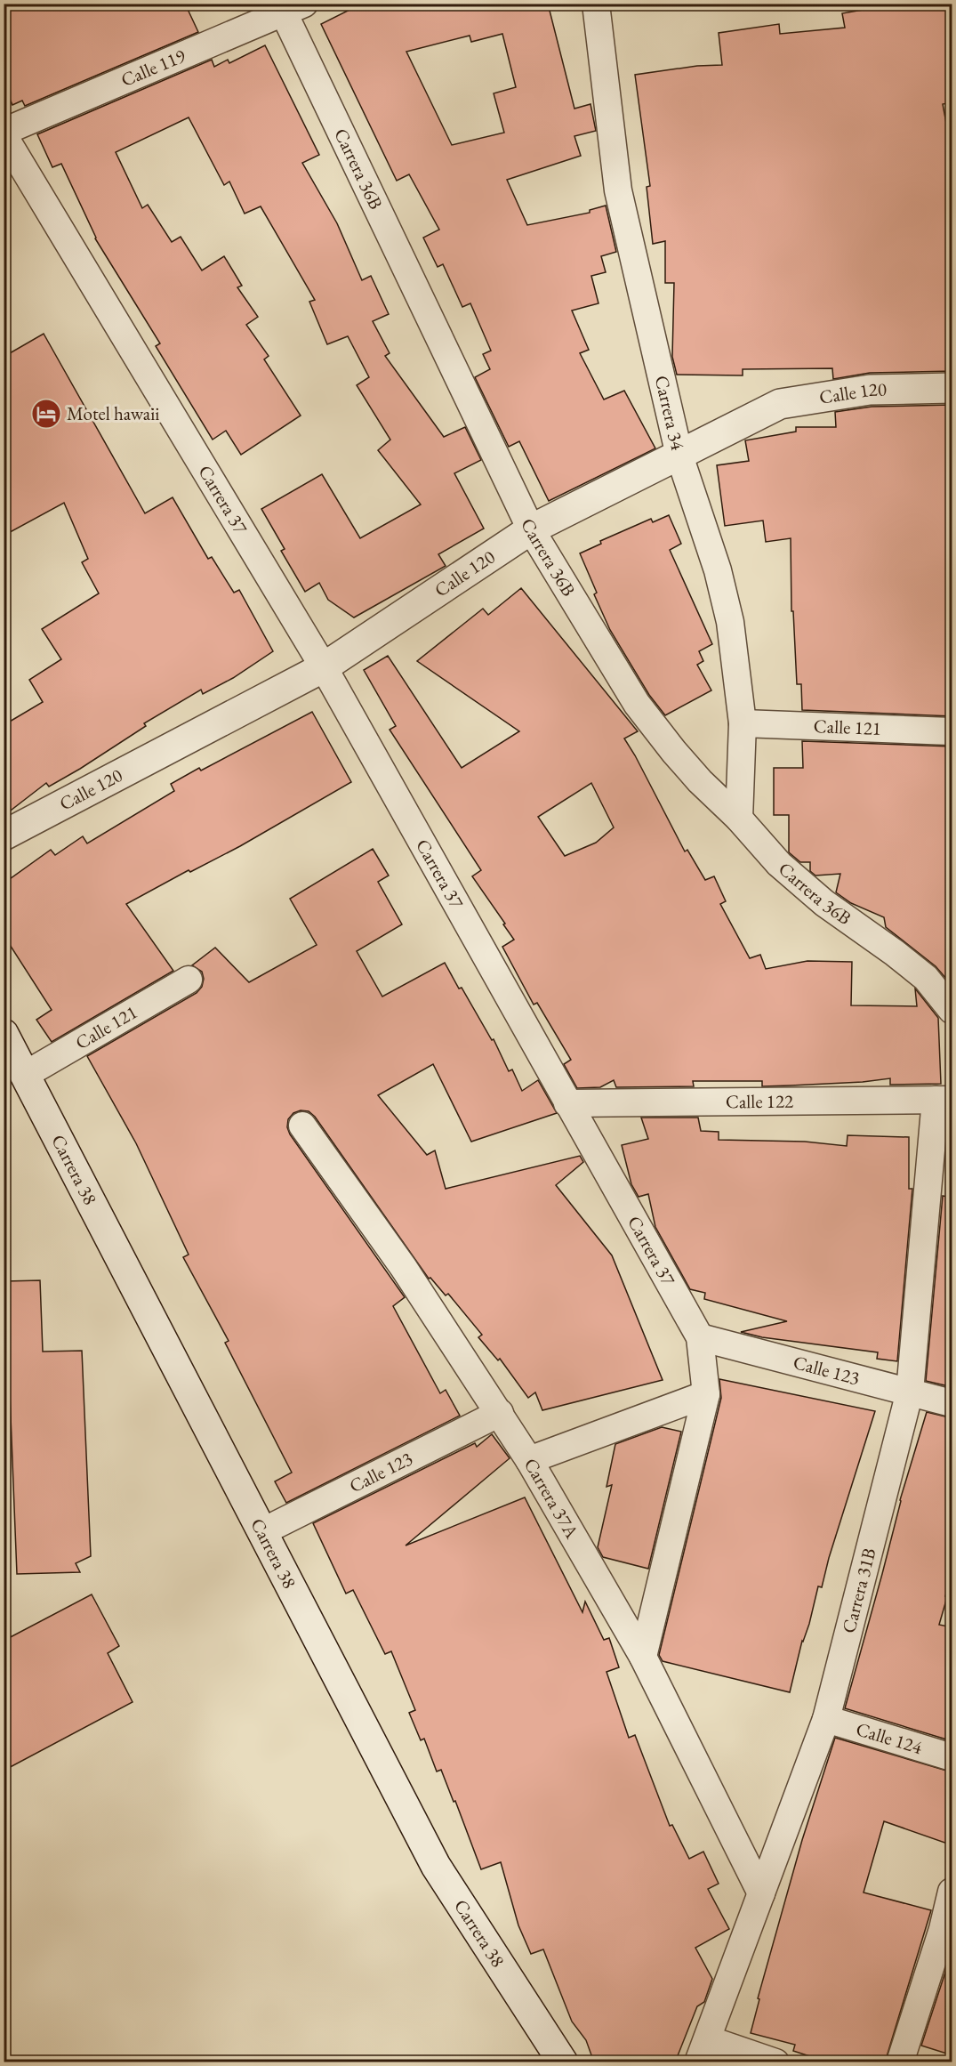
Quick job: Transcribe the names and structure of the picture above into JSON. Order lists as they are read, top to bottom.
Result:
{
  "streets": {
    "main road": ["Calle 120", "Carrera 38"],
    "street": [
      "Calle 119",
      "Carrera 36B",
      "Carrera 34",
      "Carrera 37",
      "Calle 121",
      "Calle 122",
      "Calle 123",
      "Carrera 37A",
      "Carrera 31B",
      "Calle 124"
    ]
  },
  "crossings": [
    ["Calle 119", "Carrera 36B"],
    ["Calle 119", "Carrera 37"],
    ["Carrera 36B", "Calle 120"],
    ["Carrera 36B", "Carrera 34"],
    ["Calle 120", "Carrera 34"],
    ["Calle 120", "Carrera 37"],
    ["Carrera 34", "Calle 121"],
    ["Carrera 37", "Calle 122"],
    ["Carrera 37", "Calle 123"],
    ["Carrera 37", "Carrera 37A"],
    ["Calle 121", "Carrera 38"],
    ["Calle 122", "Carrera 31B"],
    ["Carrera 38", "Calle 123"],
    ["Calle 123", "Carrera 37A"],
    ["Calle 123", "Carrera 31B"],
    ["Carrera 37A", "Carrera 31B"],
    ["Carrera 31B", "Calle 124"]
  ],
  "places": {
    "hotel": ["Motel hawaii"]
  }
}
